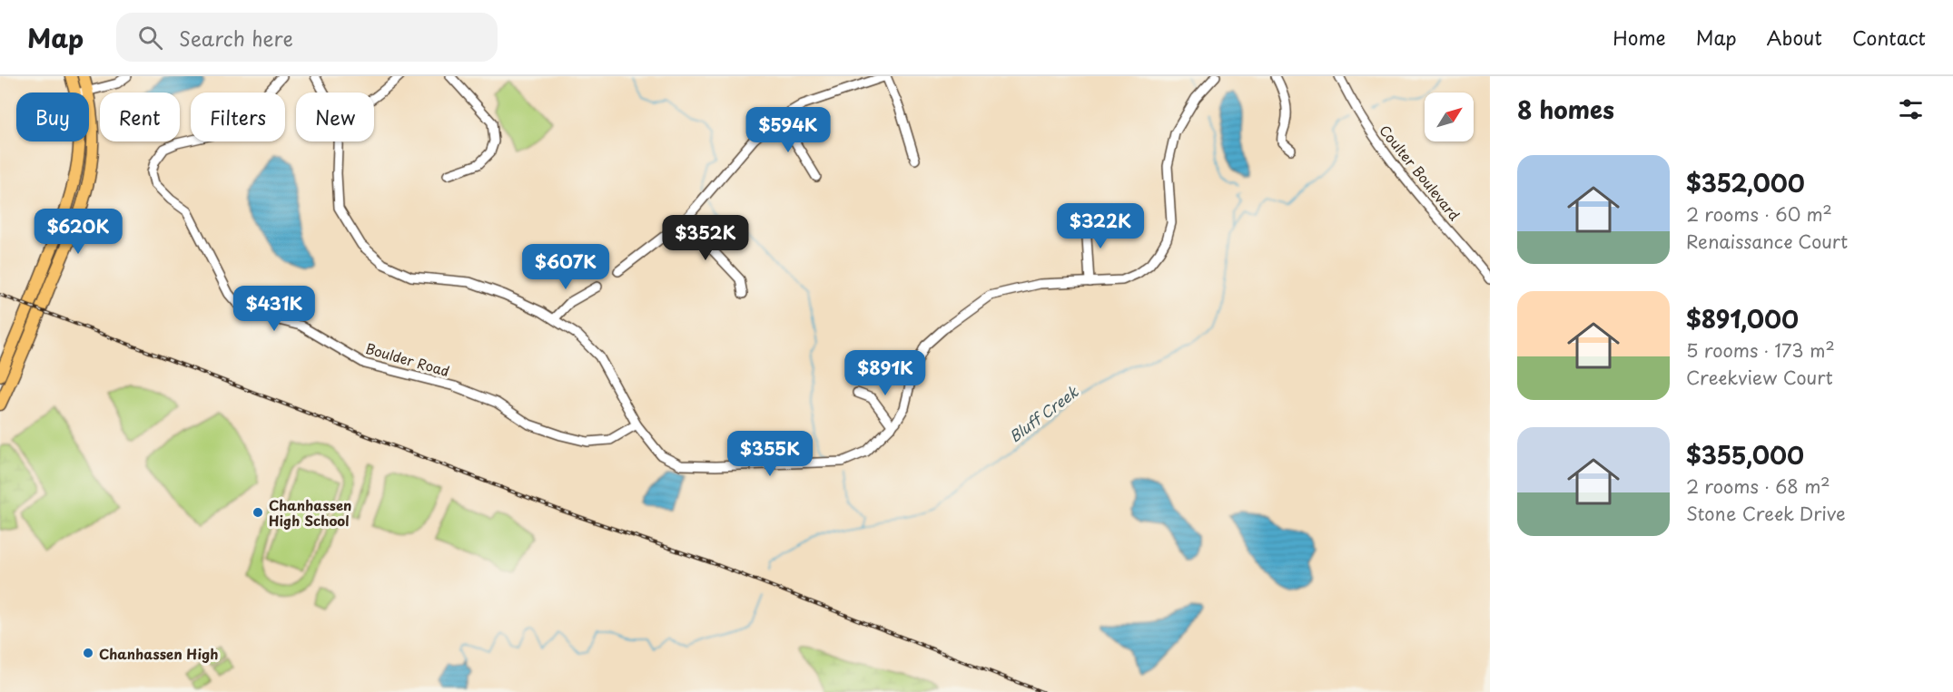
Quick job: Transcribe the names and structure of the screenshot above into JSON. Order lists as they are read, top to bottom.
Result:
{
  "streets": {
    "street": ["Coulter Boulevard", "Boulder Road"]
  },
  "water": ["Bluff Creek"],
  "places": ["Chanhassen High School", "Chanhassen High"],
  "north": "top right",
  "page": {
    "header": "Map",
    "search": "Search here",
    "nav": [
      "Home",
      "Map",
      "About",
      "Contact"
    ],
    "heading": "8 homes",
    "chip": [
      "Buy",
      "Rent",
      "Filters",
      "New"
    ],
    "price": [
      "$594K",
      "$322K",
      "$620K",
      "$352K",
      "$607K",
      "$431K",
      "$891K",
      "$355K"
    ],
    "list": [
      {
        "name": "$352,000",
        "note": "2 rooms · 60 m² · Renaissance Court"
      },
      {
        "name": "$891,000",
        "note": "5 rooms · 173 m² · Creekview Court"
      },
      {
        "name": "$355,000",
        "note": "2 rooms · 68 m² · Stone Creek Drive"
      }
    ]
  }
}
